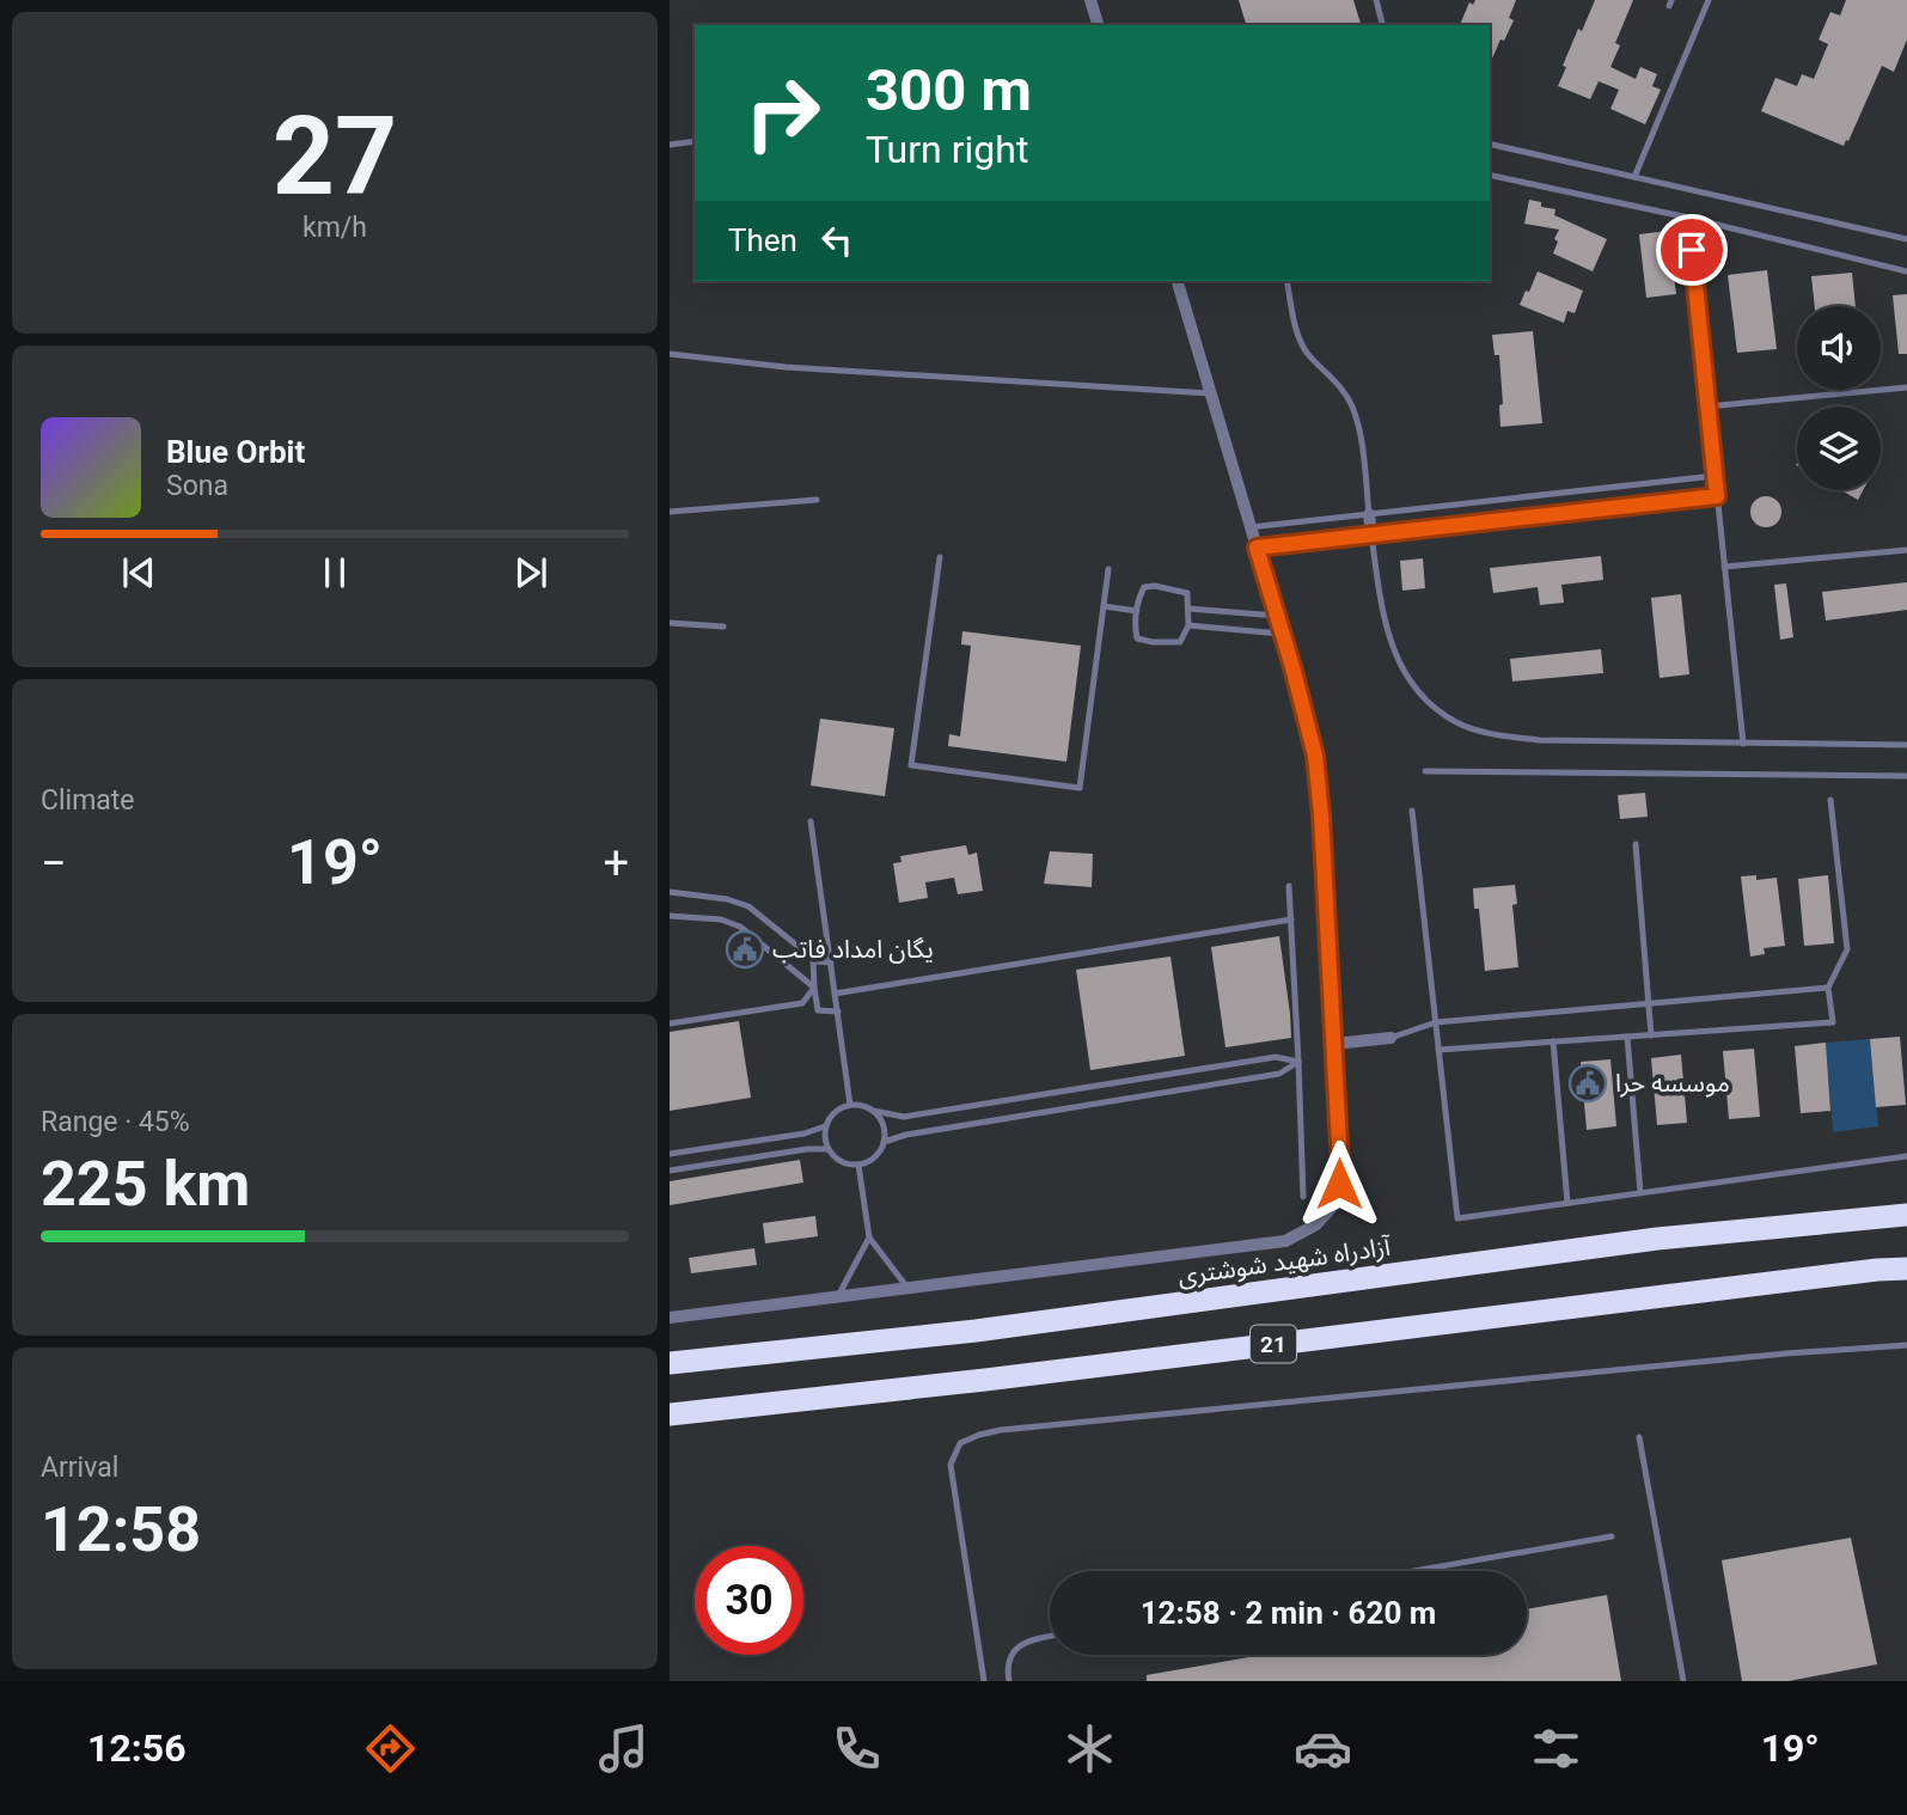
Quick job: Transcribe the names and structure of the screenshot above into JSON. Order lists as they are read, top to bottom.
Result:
{
  "streets": {
    "highway": ["آزادراه شهید شوشتری", "21"]
  },
  "places": {
    "public building": ["یگان امداد فاتب", "موسسه حرا"]
  },
  "page": {
    "tile": [
      ["27", "km/h"],
      "Climate",
      ["Range · 45%", "225 km"],
      ["Arrival", "12:58"]
    ],
    "turn": ["300 m", "Turn right"],
    "then": "Then",
    "song": ["Blue Orbit", "Sona"],
    "heat": ["−", "19°", "+"],
    "limit": "30",
    "trip": "12:58 · 2 min · 620 m",
    "tabs": ["12:56", "19°"]
  }
}
